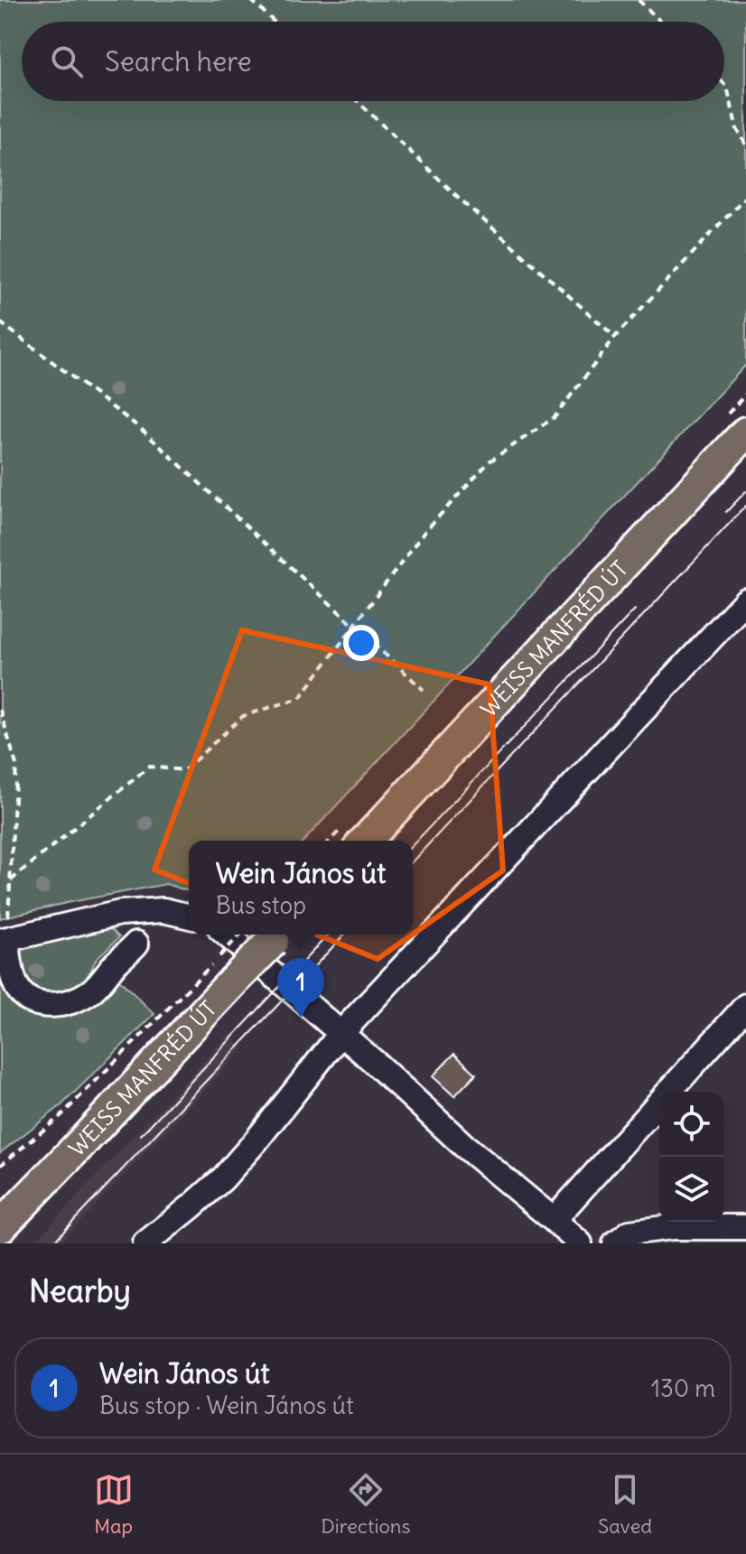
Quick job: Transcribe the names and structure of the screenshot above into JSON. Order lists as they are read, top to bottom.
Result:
{
  "streets": {
    "main road": ["WEISS MANFRÉD ÚT"]
  },
  "page": {
    "search": "Search here",
    "popup": ["Wein János út", "Bus stop"],
    "pins": "1",
    "heading": "Nearby",
    "list": [
      {
        "mark": "1",
        "name": "Wein János út",
        "note": "Bus stop · Wein János út",
        "value": "130 m"
      }
    ],
    "nav": ["Map", "Directions", "Saved"]
  }
}
